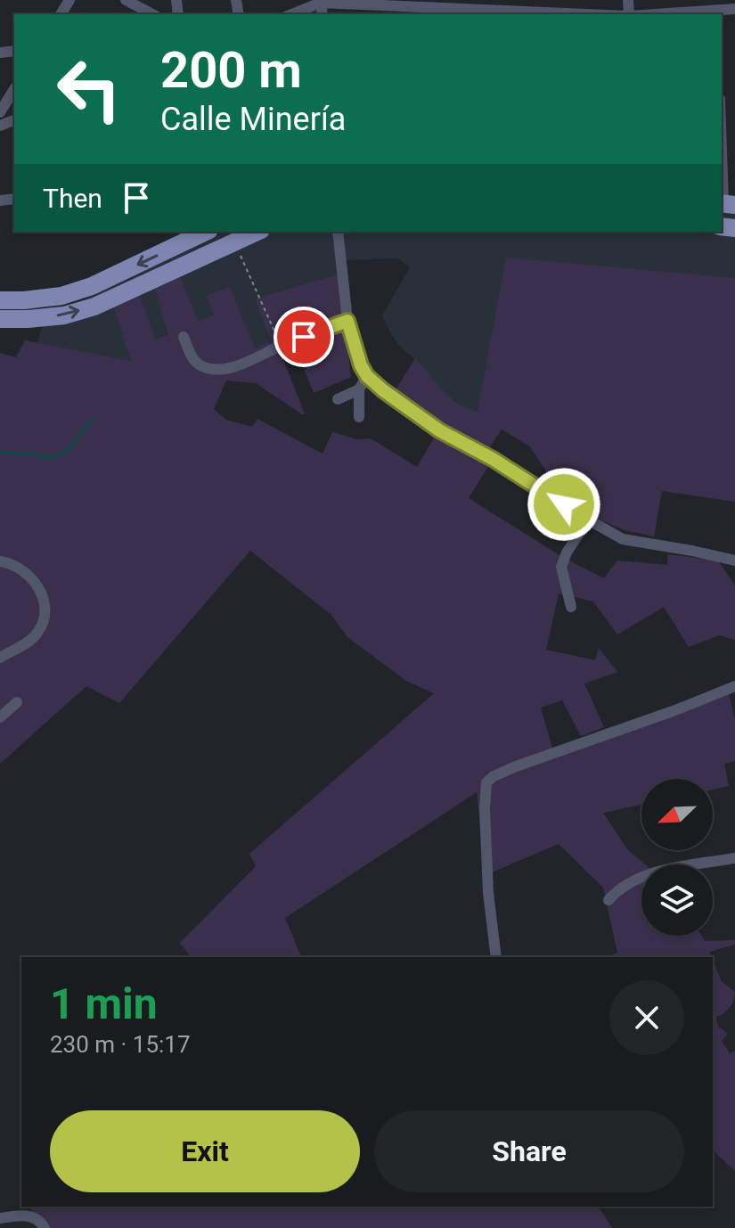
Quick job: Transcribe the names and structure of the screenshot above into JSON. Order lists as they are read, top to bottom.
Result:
{
  "north": "bottom left",
  "page": {
    "turn": ["200 m", "Calle Minería"],
    "then": "Then",
    "heading": ["1 min", "230 m · 15:17"],
    "buttons": ["Exit", "Share"]
  }
}
